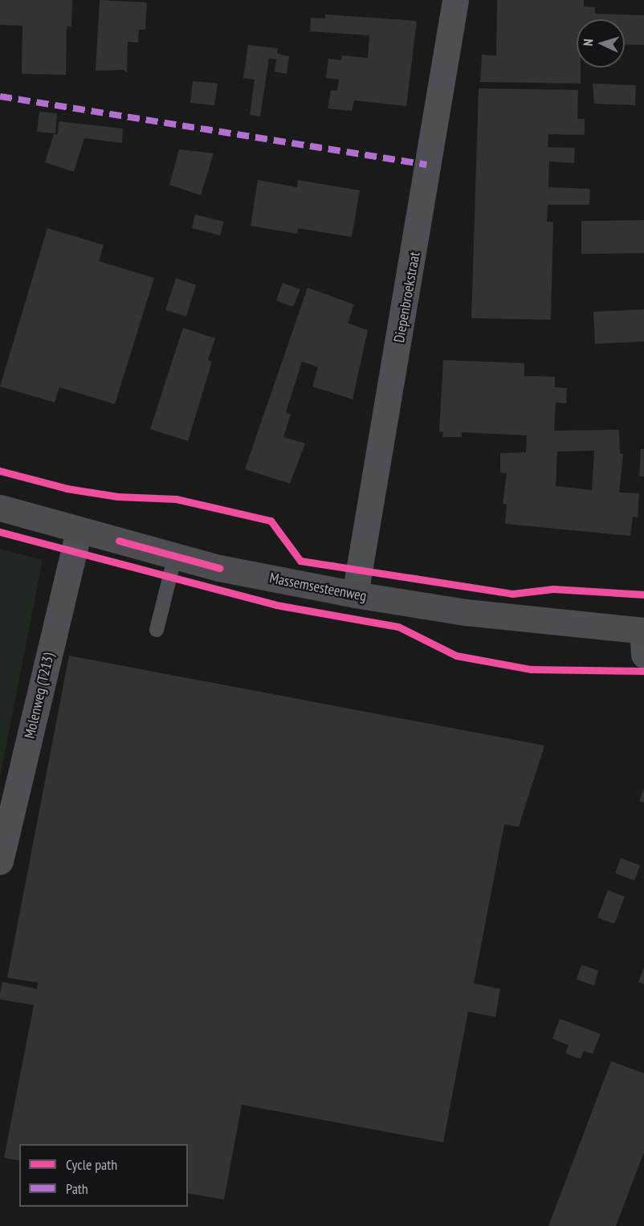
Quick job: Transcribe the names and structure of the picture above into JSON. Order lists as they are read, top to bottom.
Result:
{
  "streets": {
    "main road": ["Massemsesteenweg"],
    "street": ["Diepenbroekstraat", "Molenweg (T213)"]
  },
  "crossings": [
    ["Diepenbroekstraat", "Massemsesteenweg"],
    ["Massemsesteenweg", "Molenweg (T213)"]
  ],
  "legend": ["Cycle path", "Path"],
  "north": "left"
}
